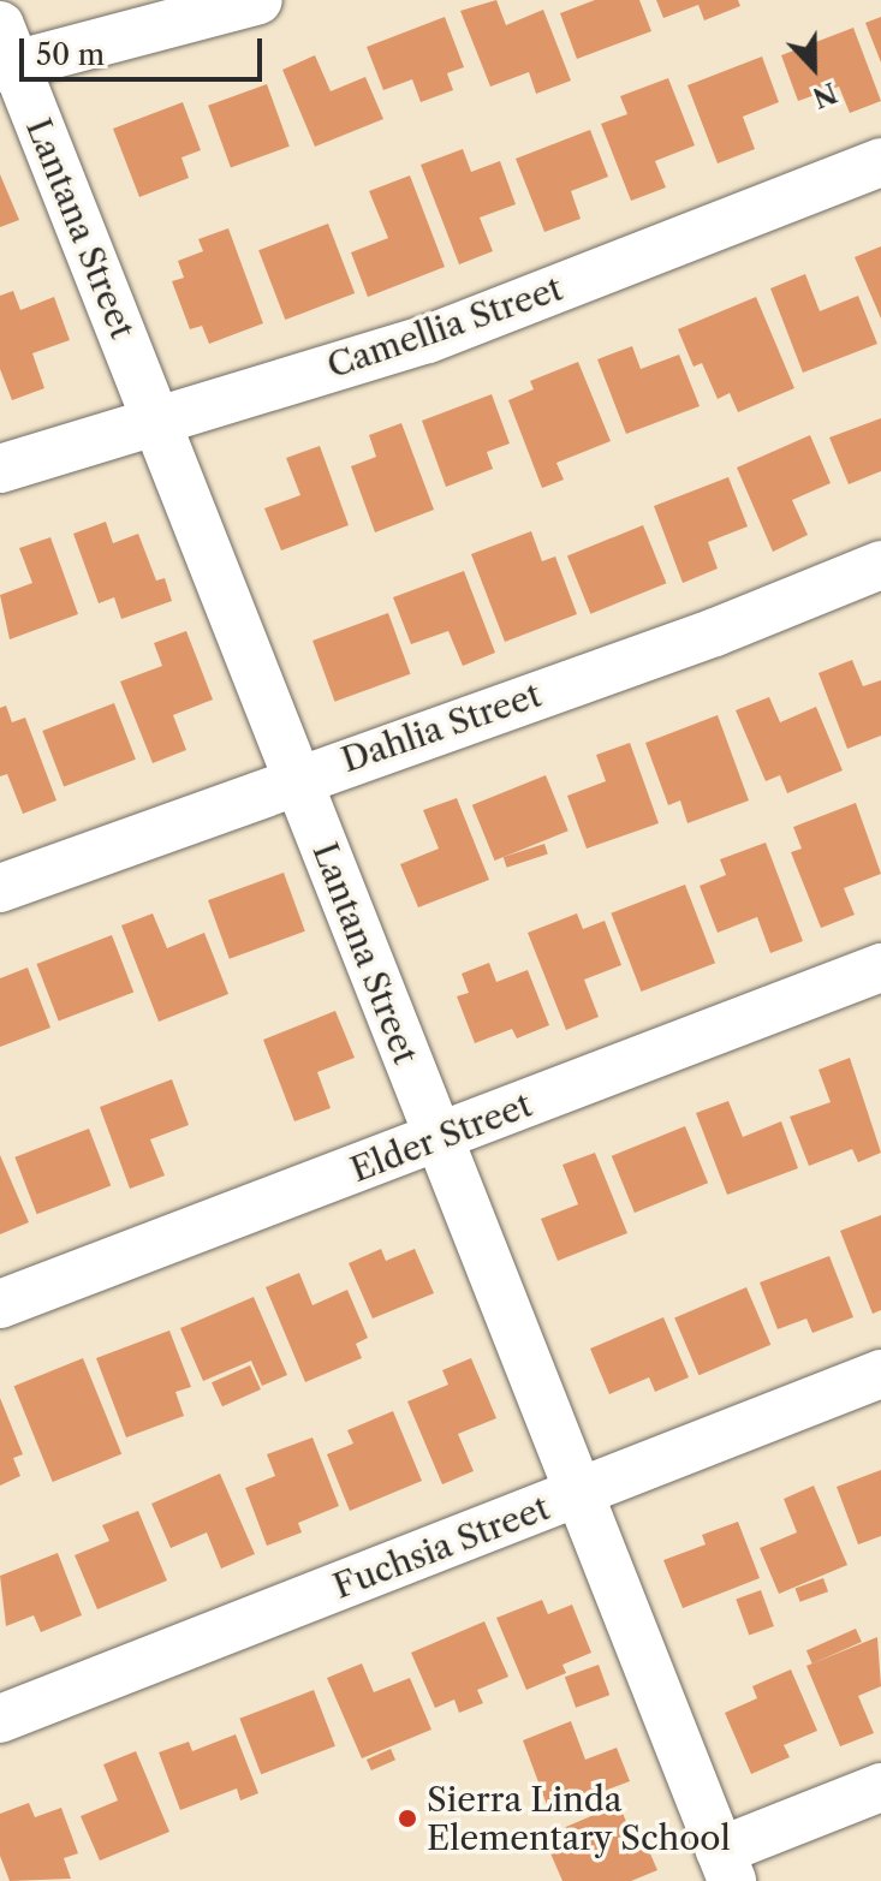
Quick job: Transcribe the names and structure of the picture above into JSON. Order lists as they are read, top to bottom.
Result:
{
  "streets": {
    "street": [
      "Lantana Street",
      "Camellia Street",
      "Dahlia Street",
      "Elder Street",
      "Fuchsia Street"
    ]
  },
  "crossings": [
    ["Lantana Street", "Camellia Street"],
    ["Lantana Street", "Dahlia Street"],
    ["Lantana Street", "Elder Street"],
    ["Lantana Street", "Fuchsia Street"]
  ],
  "places": ["Sierra Linda Elementary School"],
  "scale_bar": "50 m",
  "north": "bottom"
}
